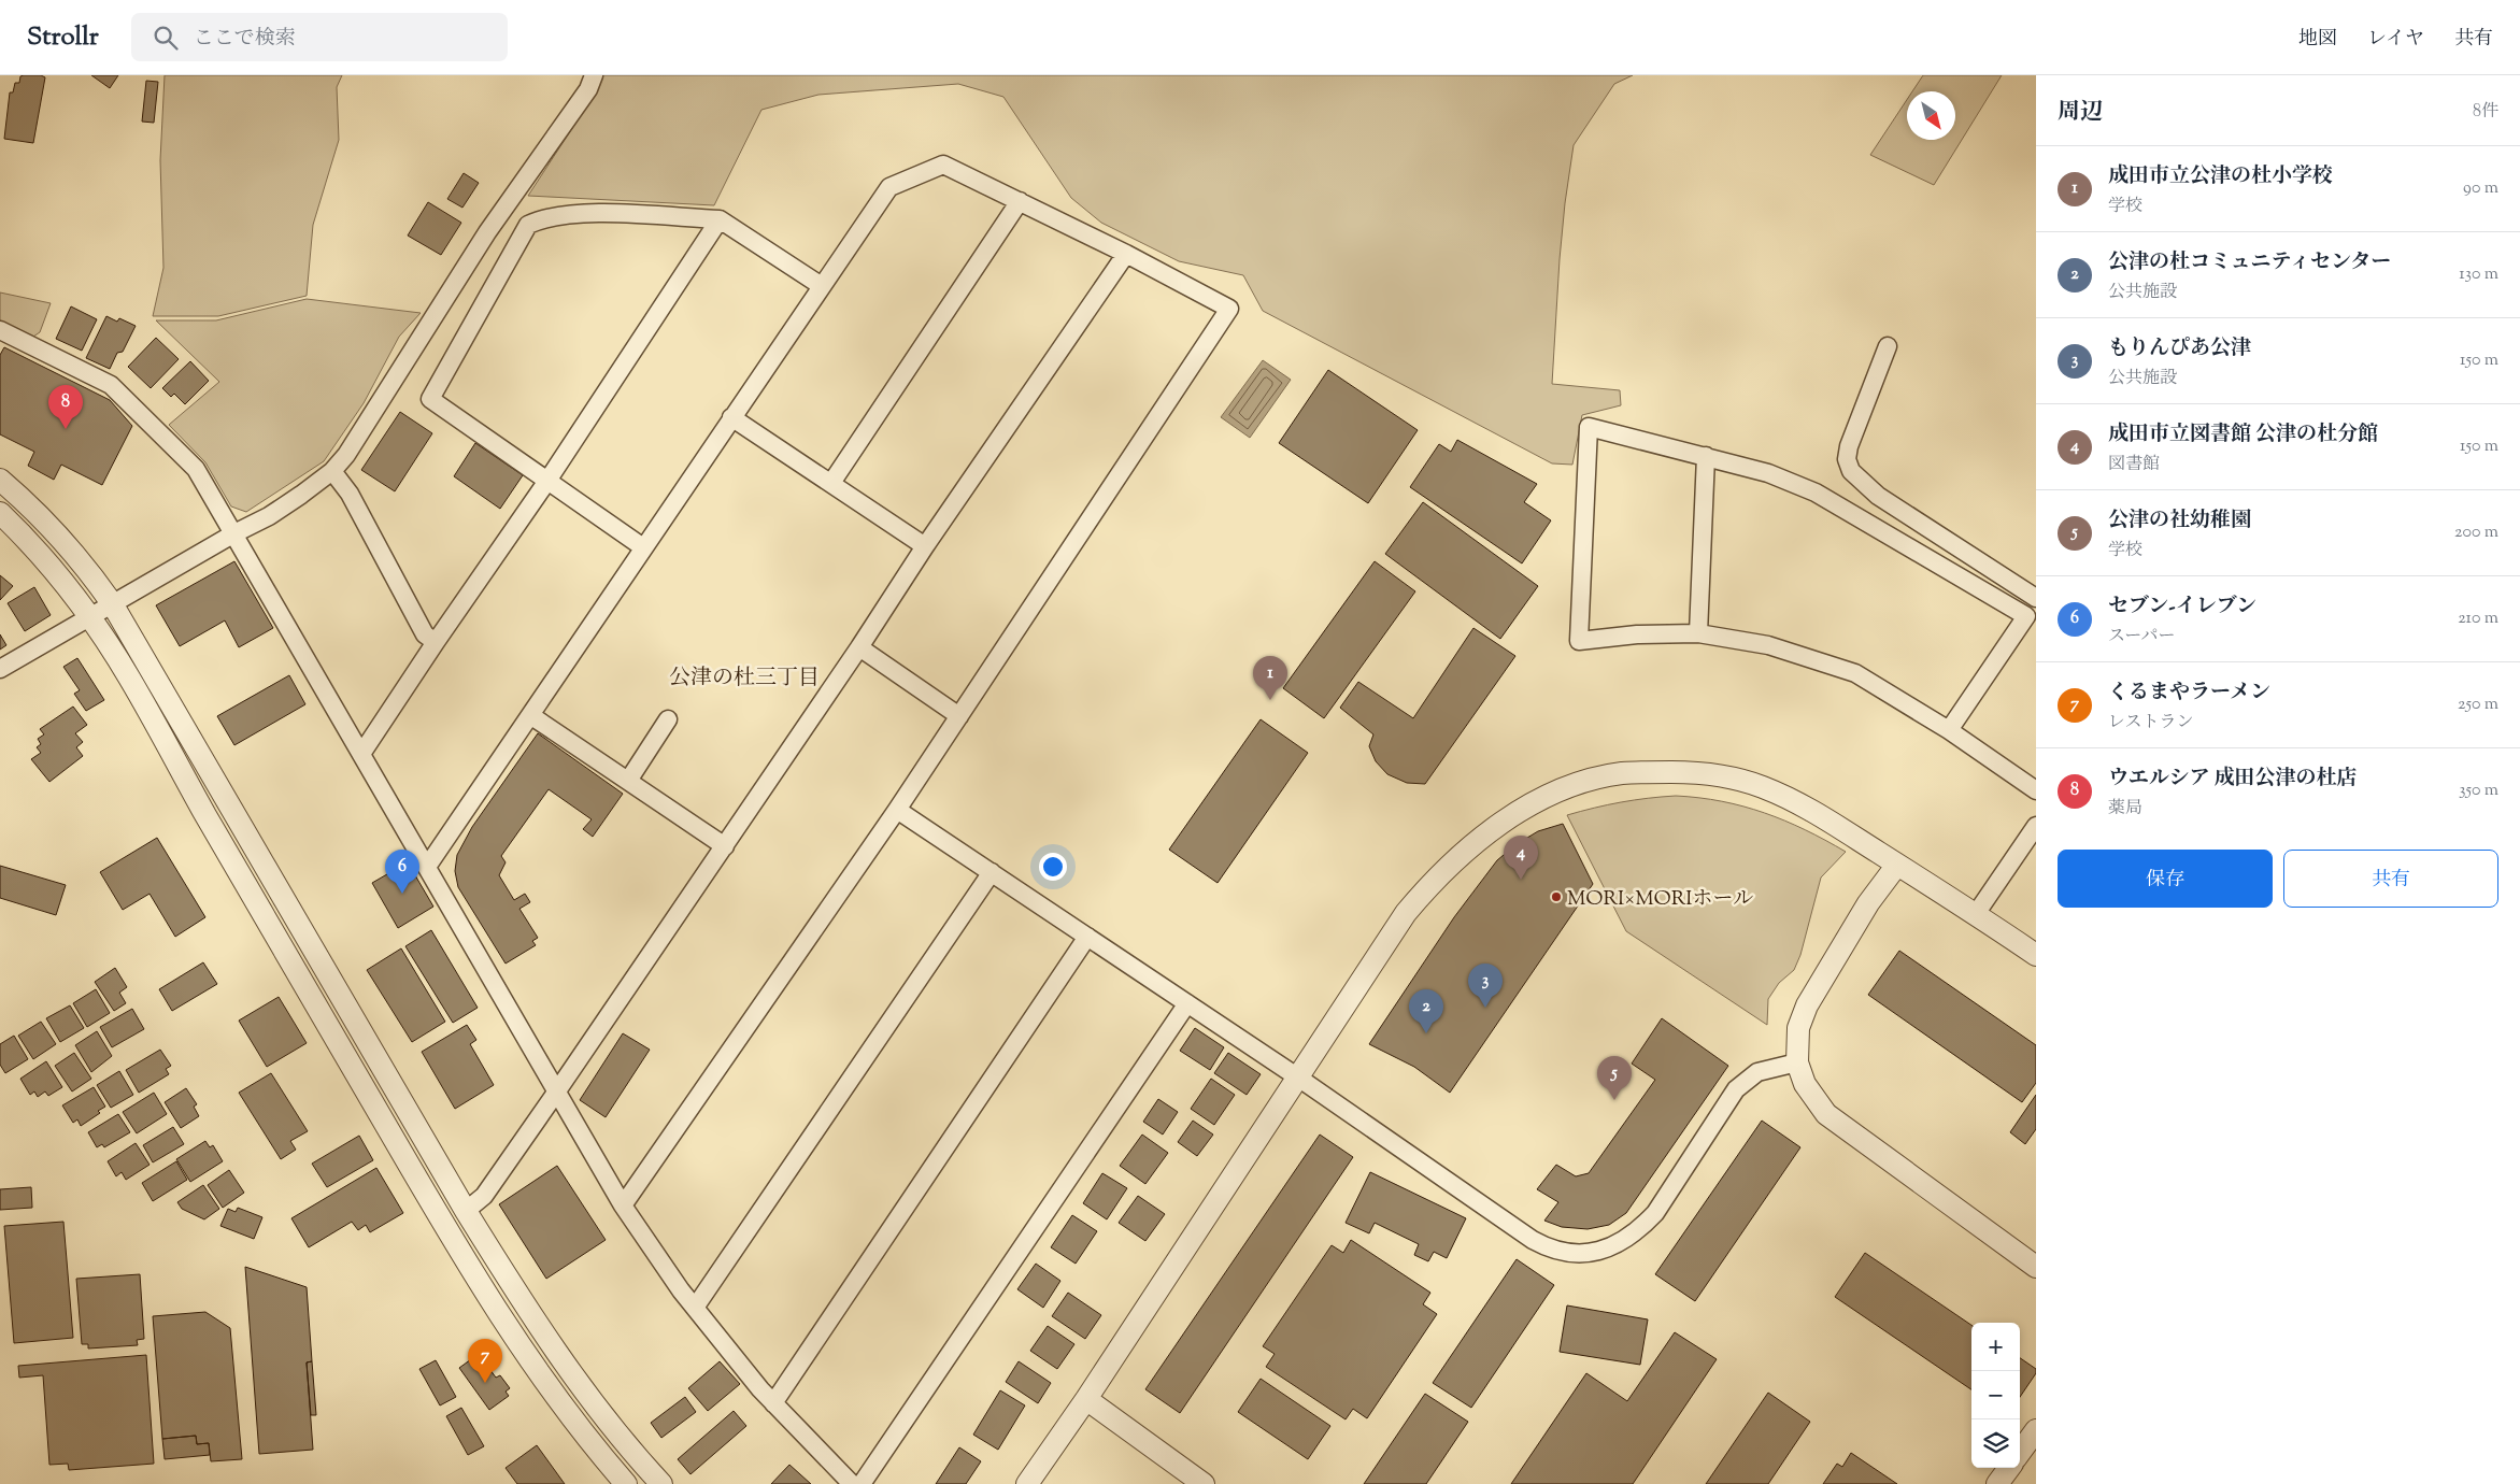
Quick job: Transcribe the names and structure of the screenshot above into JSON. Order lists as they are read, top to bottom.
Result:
{
  "districts": ["公津の杜三丁目"],
  "places": ["MORI×MORIホール"],
  "north": "bottom right",
  "page": {
    "header": "Strollr",
    "search": "ここで検索",
    "nav": ["地図", "レイヤ", "共有"],
    "heading": ["周辺", "8件"],
    "list": [
      {
        "mark": "1",
        "name": "成田市立公津の杜小学校",
        "note": "学校",
        "value": "90 m"
      },
      {
        "mark": "2",
        "name": "公津の杜コミュニティセンター",
        "note": "公共施設",
        "value": "130 m"
      },
      {
        "mark": "3",
        "name": "もりんぴあ公津",
        "note": "公共施設",
        "value": "150 m"
      },
      {
        "mark": "4",
        "name": "成田市立図書館 公津の杜分館",
        "note": "図書館",
        "value": "150 m"
      },
      {
        "mark": "5",
        "name": "公津の社幼稚園",
        "note": "学校",
        "value": "200 m"
      },
      {
        "mark": "6",
        "name": "セブン-イレブン",
        "note": "スーパー",
        "value": "210 m"
      },
      {
        "mark": "7",
        "name": "くるまやラーメン",
        "note": "レストラン",
        "value": "250 m"
      },
      {
        "mark": "8",
        "name": "ウエルシア 成田公津の杜店",
        "note": "薬局",
        "value": "350 m"
      }
    ],
    "pins": [
      "8",
      "1",
      "4",
      "6",
      "3",
      "2",
      "5",
      "7"
    ],
    "buttons": ["保存", "共有"],
    "map_buttons": ["+", "−"]
  }
}
